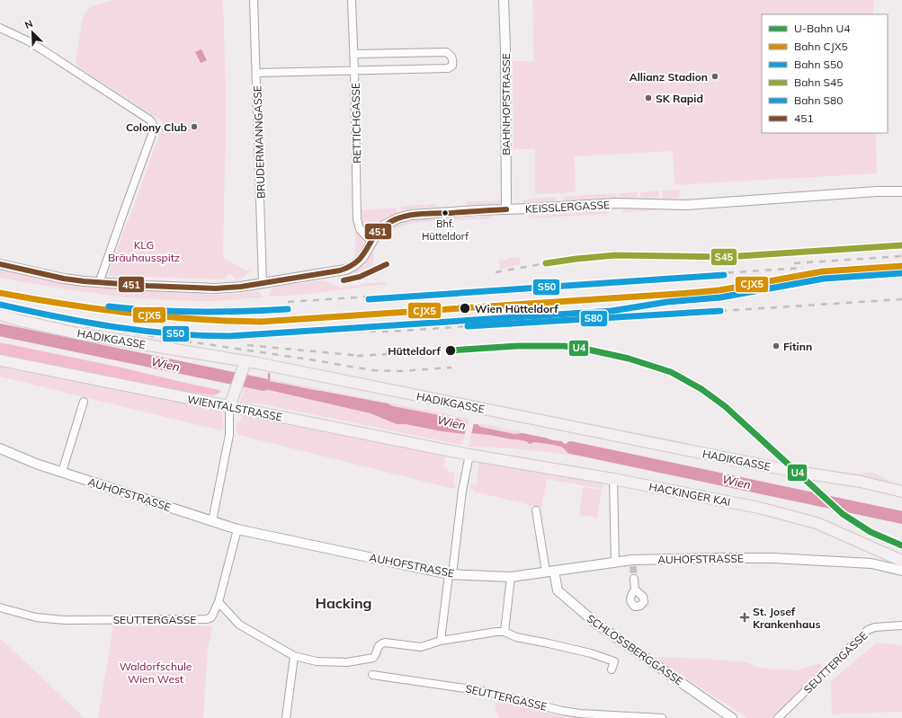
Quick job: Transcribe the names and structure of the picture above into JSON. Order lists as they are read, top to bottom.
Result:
{
  "streets": {
    "main road": ["HADIKGASSE", "WIENTALSTRASSE", "HACKINGER KAI"],
    "street": [
      "BAHNHOFSTRASSE",
      "RETTICHGASSE",
      "BRUDERMANNGASSE",
      "KEISSLERGASSE",
      "AUHOFSTRASSE",
      "SEUTTERGASSE",
      "SCHLOSSBERGGASSE"
    ]
  },
  "crossings": [
    ["BAHNHOFSTRASSE", "KEISSLERGASSE"],
    ["RETTICHGASSE", "KEISSLERGASSE"],
    ["BRUDERMANNGASSE", "KEISSLERGASSE"],
    ["WIENTALSTRASSE", "HACKINGER KAI"],
    ["AUHOFSTRASSE", "SCHLOSSBERGGASSE"]
  ],
  "districts": ["Hacking"],
  "water": ["Wien"],
  "parks": ["KLG Bräuhausspitz", "Waldorfschule Wien West"],
  "places": {
    "other": [
      "Allianz Stadion",
      "SK Rapid",
      "Colony Club",
      "Bhf. Hütteldorf",
      "Wien Hütteldorf",
      "Fitinn",
      "Hütteldorf"
    ],
    "health": ["St. Josef Krankenhaus"]
  },
  "lines": [
    "transit line 451",
    "rail line S45",
    "rail line CJX5",
    "rail line S50",
    "rail line S80",
    "metro line U4"
  ],
  "legend": [
    "U-Bahn U4",
    "Bahn CJX5",
    "Bahn S50",
    "Bahn S45",
    "Bahn S80",
    "451"
  ],
  "north": "top left"
}
